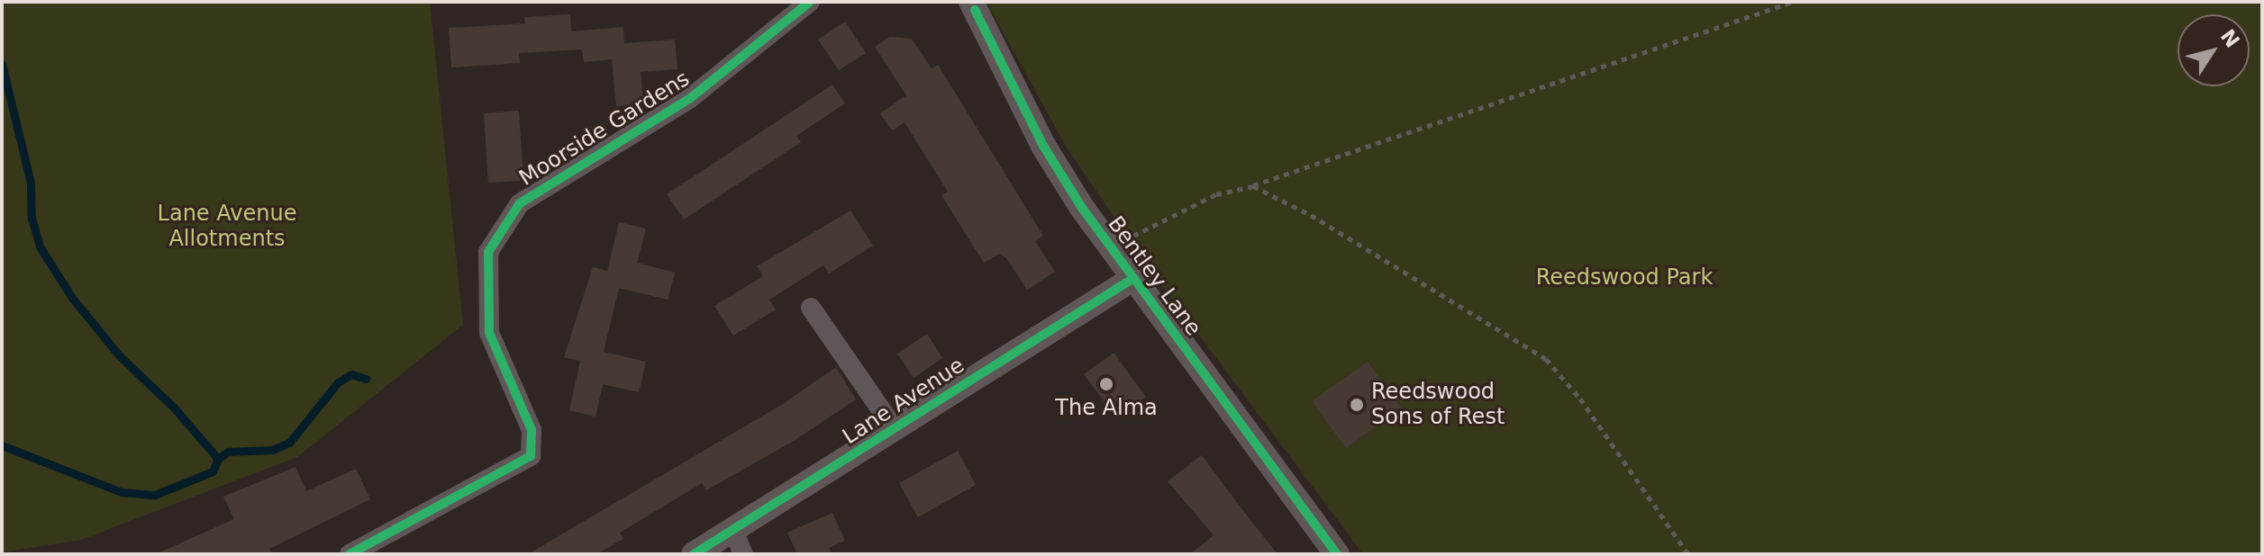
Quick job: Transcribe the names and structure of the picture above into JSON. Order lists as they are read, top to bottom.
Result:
{
  "streets": {
    "street": ["Moorside Gardens", "Bentley Lane", "Lane Avenue"]
  },
  "crossings": [
    ["Bentley Lane", "Lane Avenue"]
  ],
  "parks": ["Lane Avenue Allotments", "Reedswood Park"],
  "places": ["The Alma", "Reedswood Sons of Rest"],
  "north": "top right"
}
